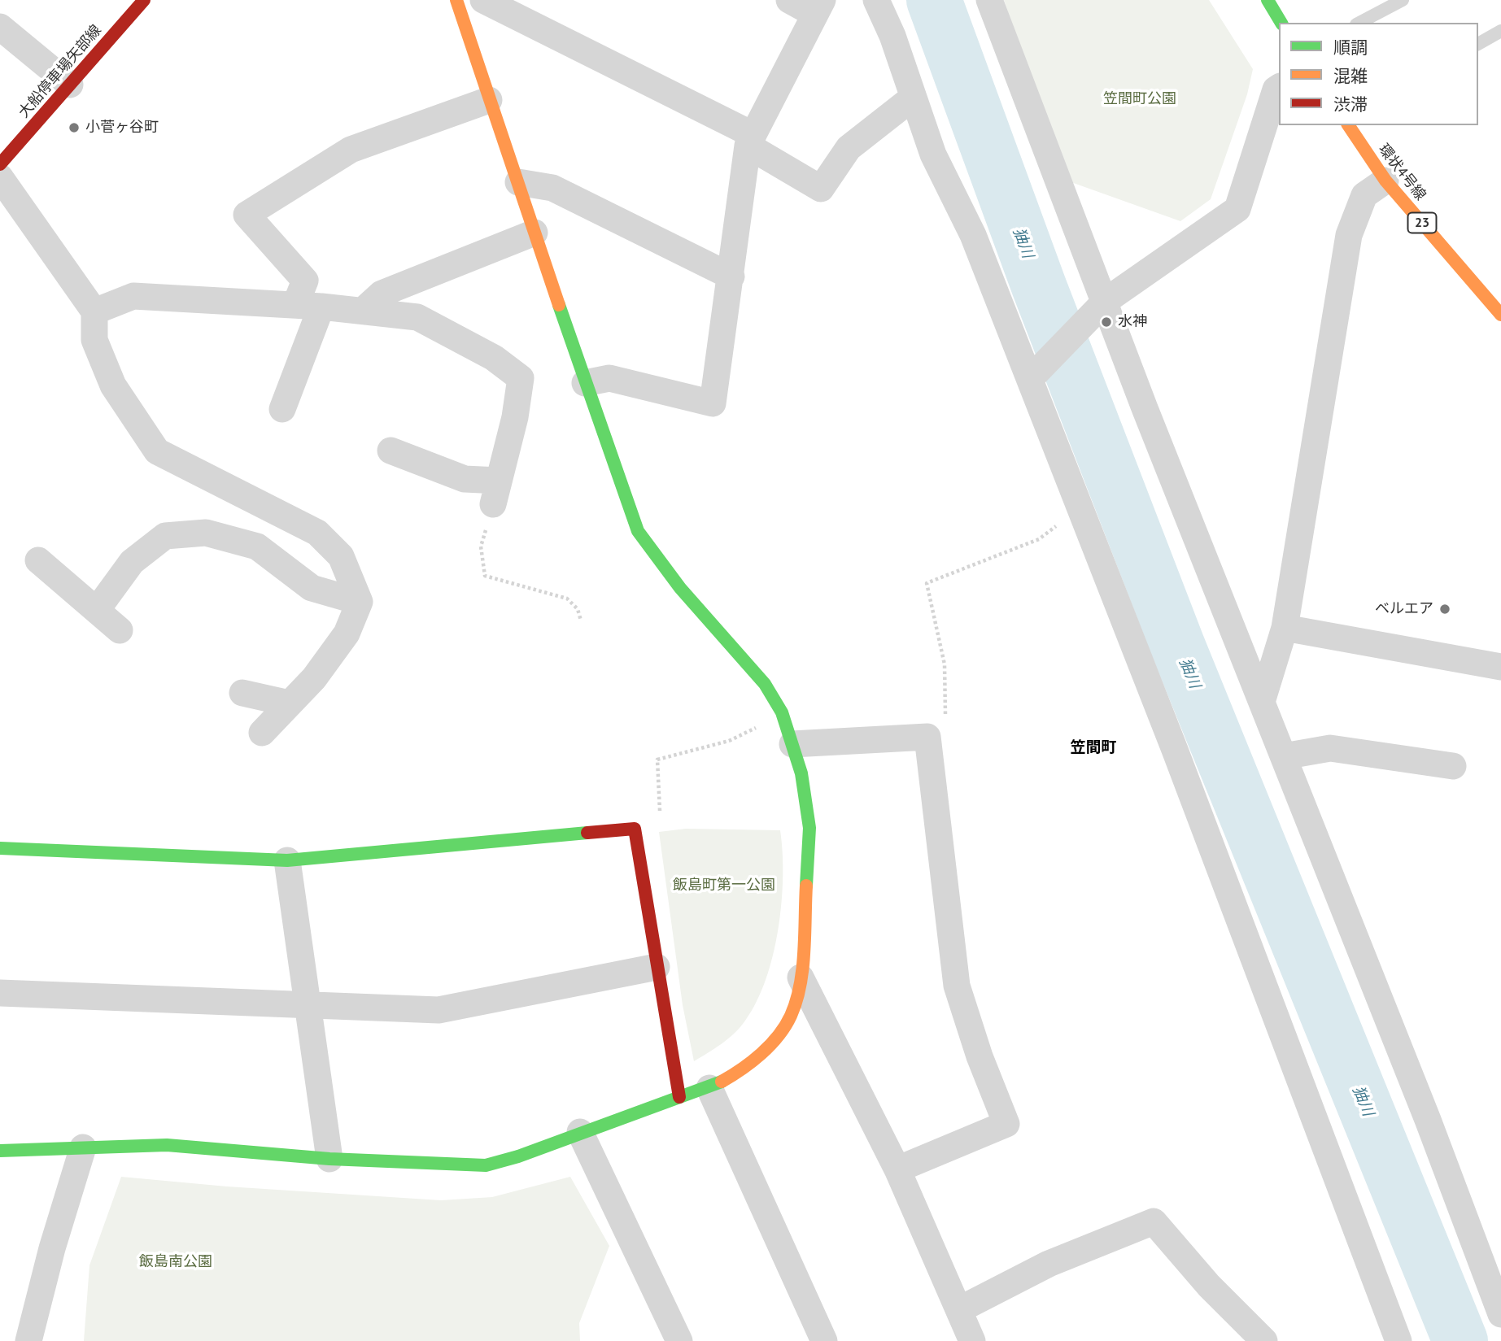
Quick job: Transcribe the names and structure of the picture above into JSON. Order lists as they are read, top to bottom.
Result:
{
  "streets": {
    "street": ["大船停車場矢部線", "環状4号線", "23"]
  },
  "districts": ["笠間町"],
  "water": ["㹨川"],
  "parks": ["笠間町公園", "飯島町第一公園", "飯島南公園"],
  "places": ["小菅ヶ谷町", "水神", "ベルエア"],
  "legend": ["順調", "混雑", "渋滞"]
}
